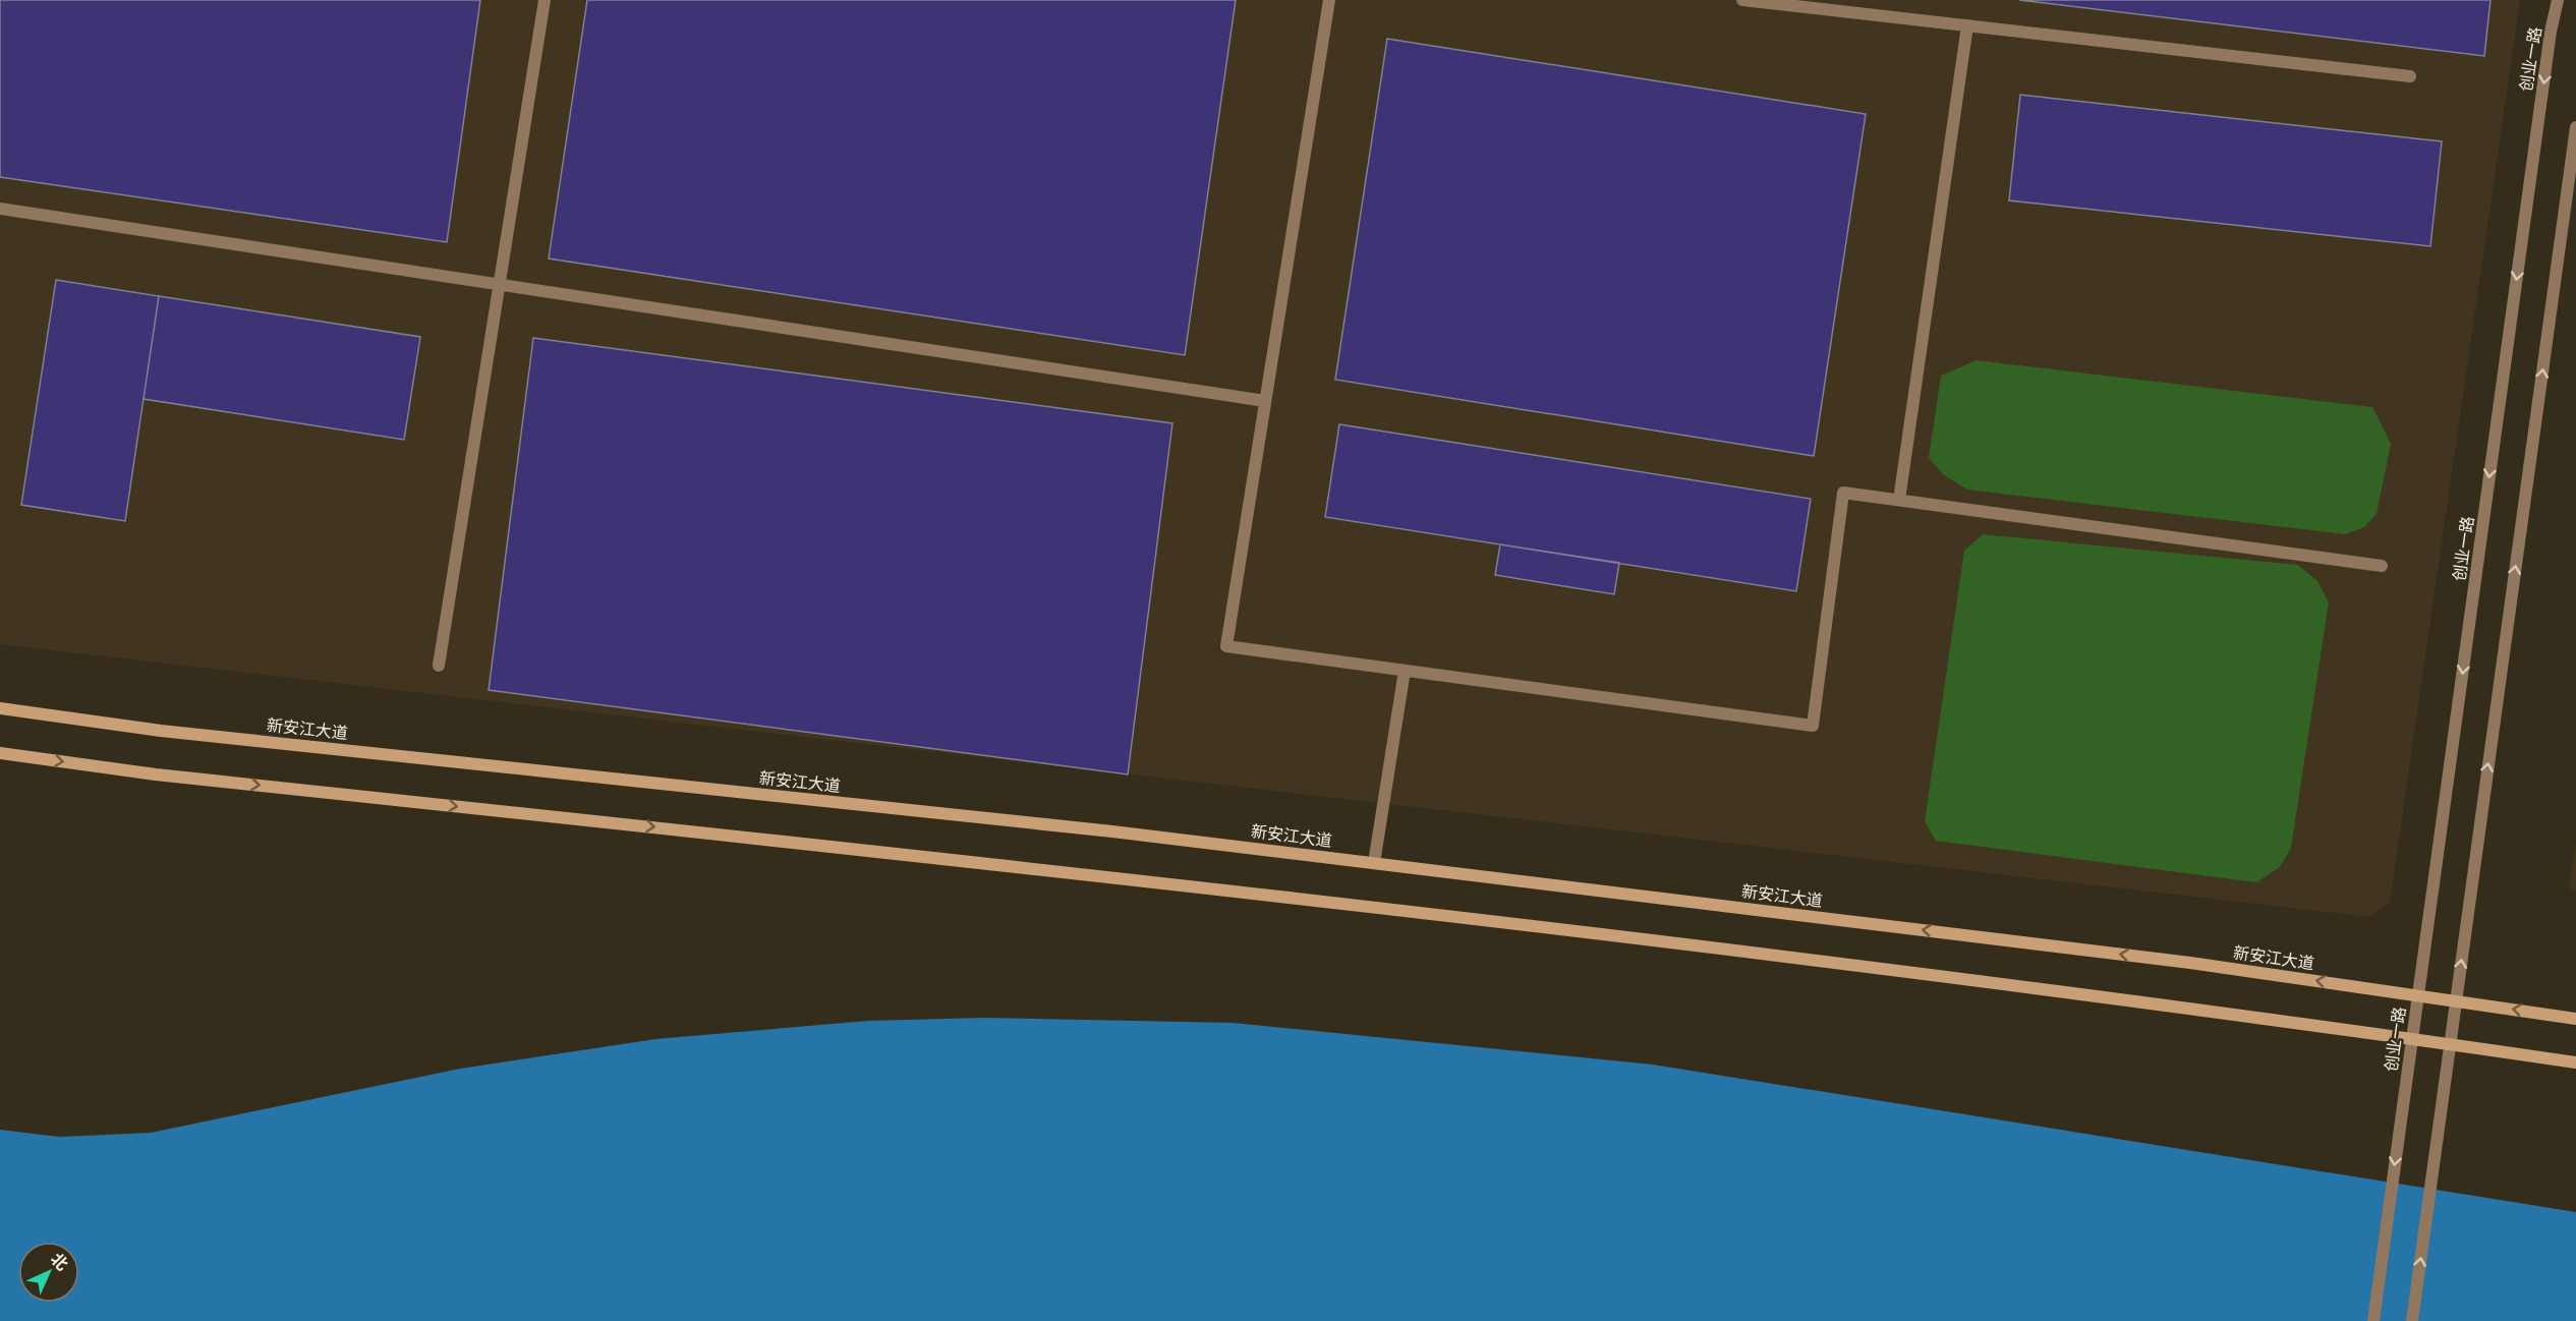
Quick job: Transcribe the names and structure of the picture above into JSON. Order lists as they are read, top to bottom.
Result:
{
  "streets": {
    "main road": ["新安江大道"],
    "street": ["创业一路"]
  },
  "crossings": [
    ["创业一路", "新安江大道"]
  ],
  "north": "top right"
}
